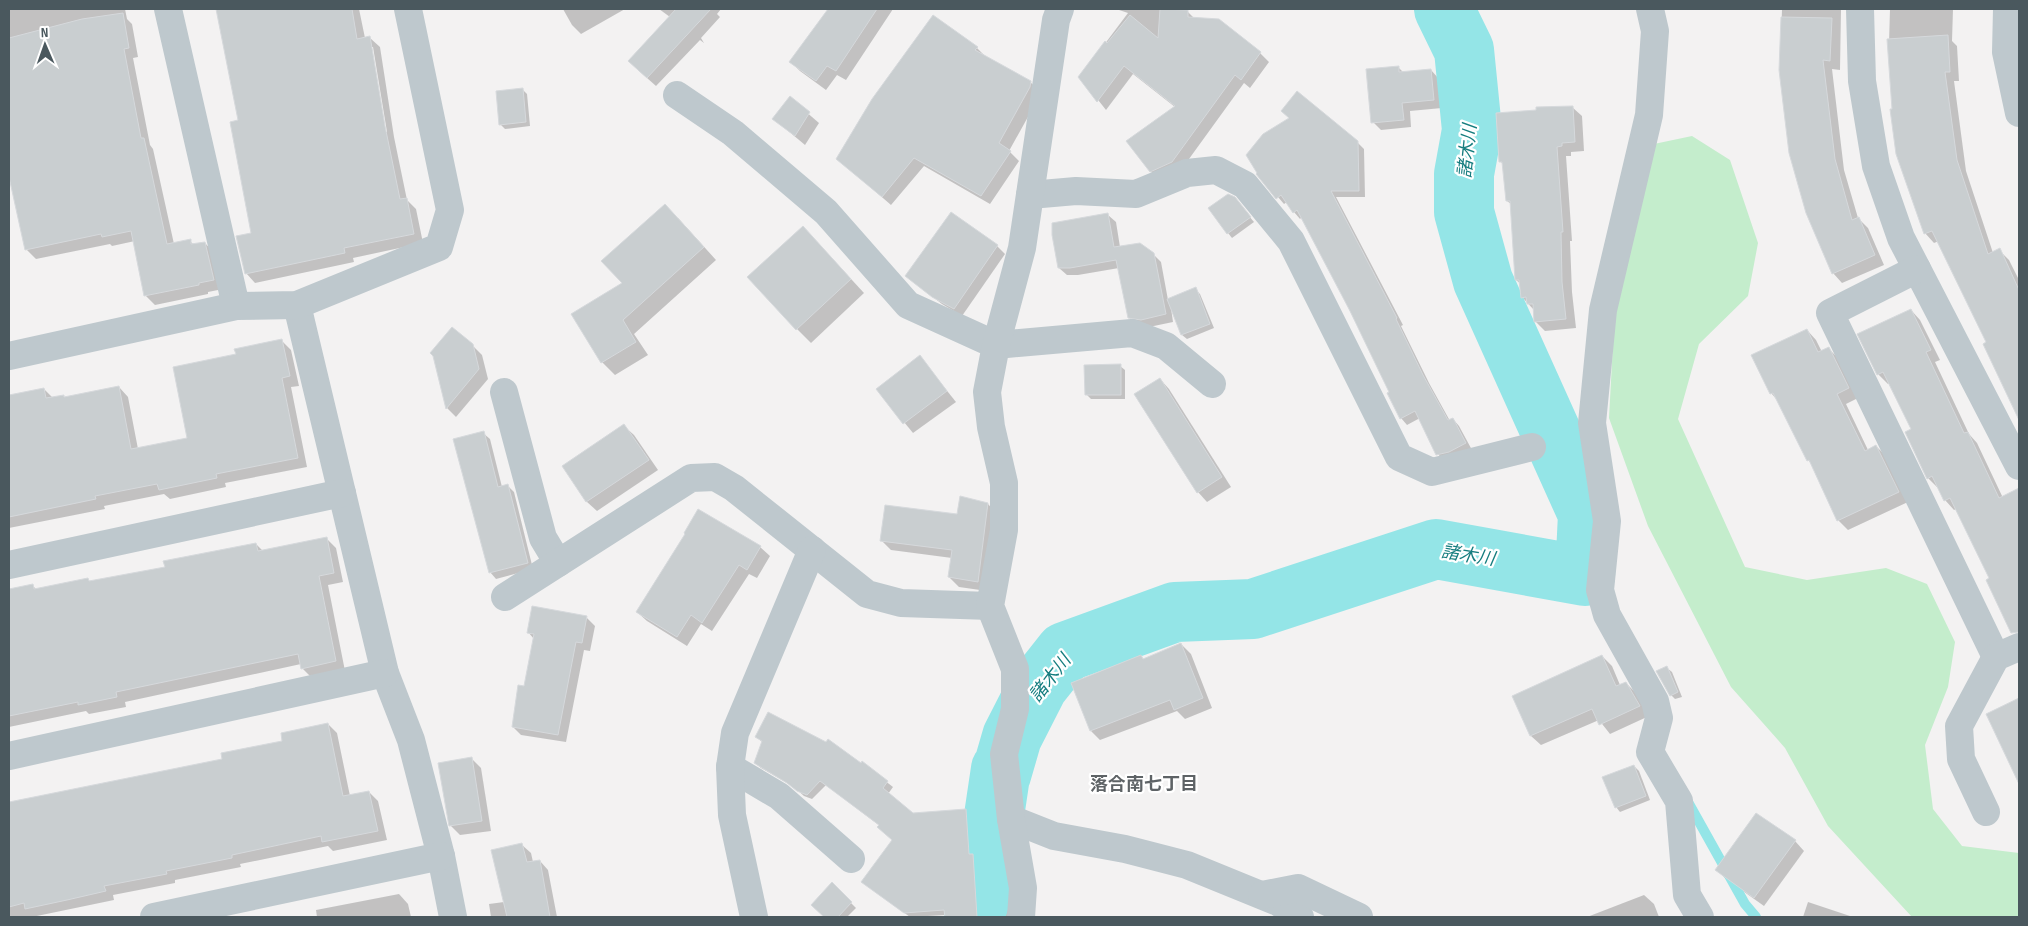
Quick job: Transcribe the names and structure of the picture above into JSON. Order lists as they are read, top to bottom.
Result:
{
  "districts": ["落合南七丁目"],
  "water": ["諸木川"],
  "north": "top"
}
